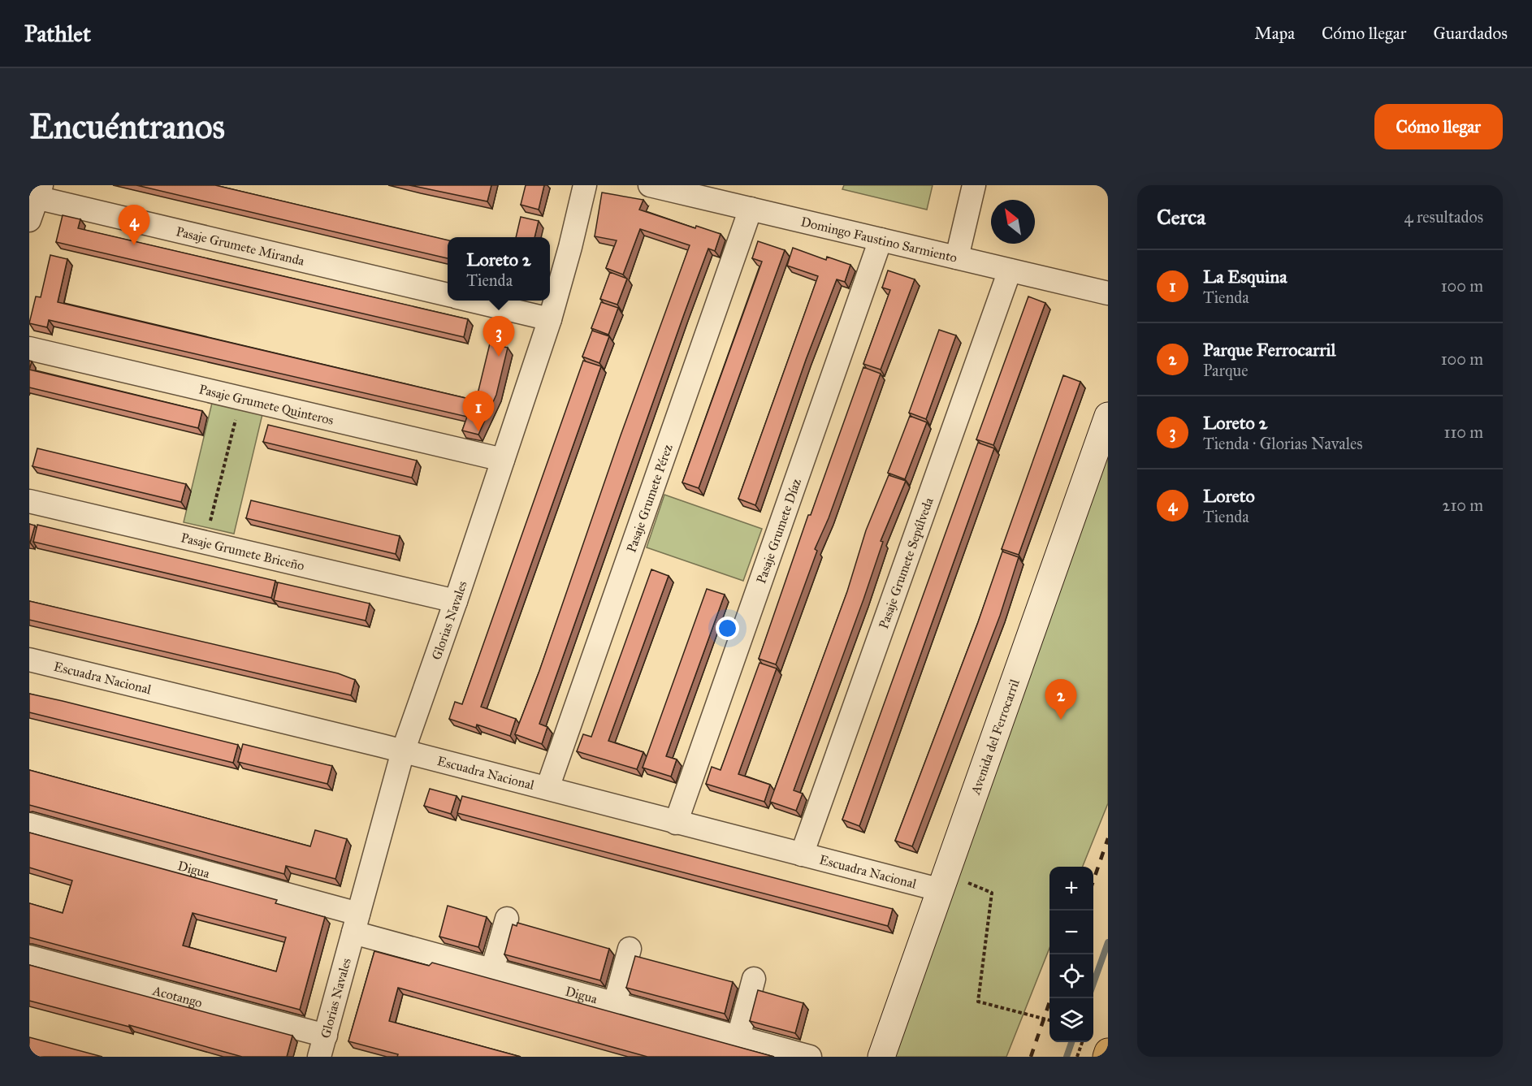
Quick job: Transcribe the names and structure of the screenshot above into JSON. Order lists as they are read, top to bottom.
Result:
{
  "streets": {
    "street": [
      "Domingo Faustino Sarmiento",
      "Pasaje Grumete Miranda",
      "Pasaje Grumete Quinteros",
      "Pasaje Grumete Pérez",
      "Pasaje Grumete Díaz",
      "Pasaje Grumete Briceño",
      "Pasaje Grumete Sepúlveda",
      "Glorias Navales",
      "Escuadra Nacional",
      "Avenida del Ferrocarril",
      "Digua",
      "Acotango"
    ]
  },
  "crossings": [
    ["Domingo Faustino Sarmiento", "Pasaje Grumete Pérez"],
    ["Domingo Faustino Sarmiento", "Pasaje Grumete Díaz"],
    ["Domingo Faustino Sarmiento", "Pasaje Grumete Sepúlveda"],
    ["Pasaje Grumete Quinteros", "Glorias Navales"],
    ["Pasaje Grumete Pérez", "Escuadra Nacional"],
    ["Pasaje Grumete Díaz", "Escuadra Nacional"],
    ["Pasaje Grumete Briceño", "Glorias Navales"],
    ["Pasaje Grumete Sepúlveda", "Escuadra Nacional"],
    ["Glorias Navales", "Escuadra Nacional"],
    ["Glorias Navales", "Digua"],
    ["Glorias Navales", "Acotango"],
    ["Escuadra Nacional", "Avenida del Ferrocarril"]
  ],
  "north": "top left",
  "page": {
    "header": "Pathlet",
    "nav": ["Mapa", "Cómo llegar", "Guardados"],
    "buttons": "Cómo llegar",
    "title": "Encuéntranos",
    "heading": ["Cerca", "4 resultados"],
    "pins": [
      "4",
      "3",
      "1",
      "2"
    ],
    "popup": ["Loreto 2", "Tienda"],
    "list": [
      {
        "mark": "1",
        "name": "La Esquina",
        "note": "Tienda",
        "value": "100 m"
      },
      {
        "mark": "2",
        "name": "Parque Ferrocarril",
        "note": "Parque",
        "value": "100 m"
      },
      {
        "mark": "3",
        "name": "Loreto 2",
        "note": "Tienda · Glorias Navales",
        "value": "110 m"
      },
      {
        "mark": "4",
        "name": "Loreto",
        "note": "Tienda",
        "value": "210 m"
      }
    ],
    "map_buttons": ["+", "−"]
  }
}
